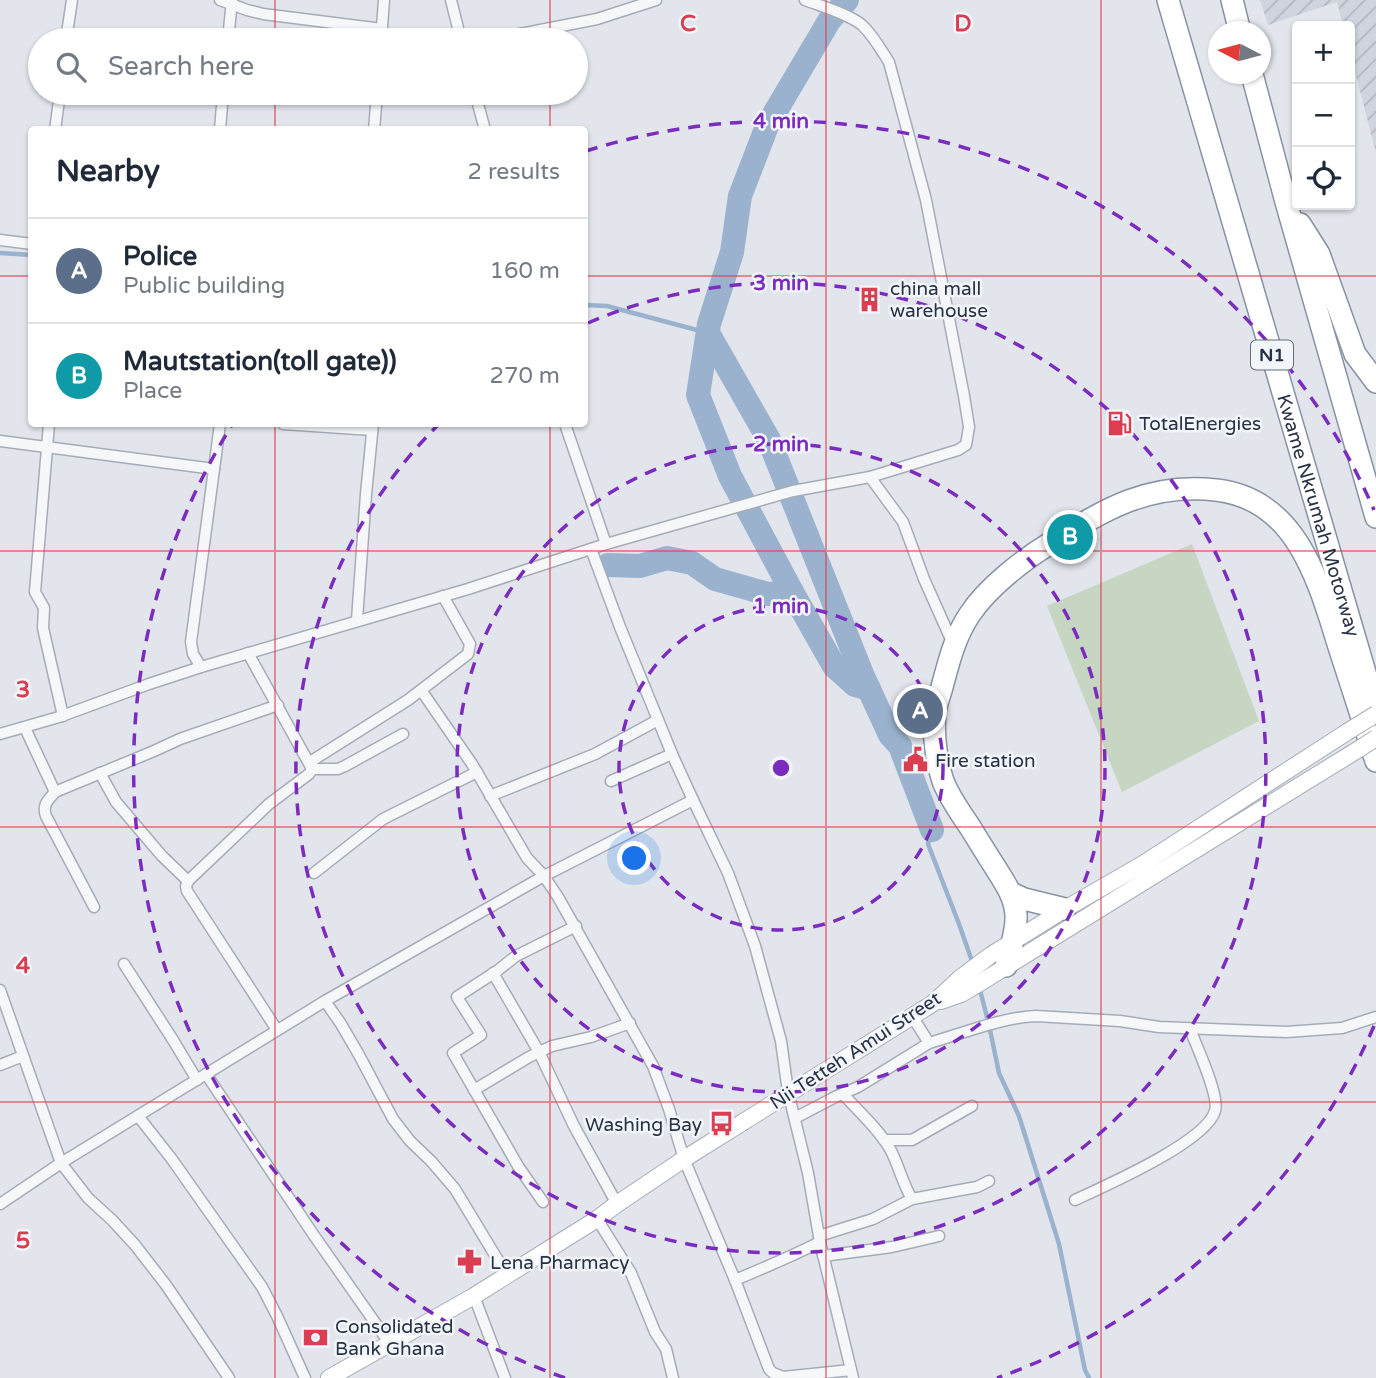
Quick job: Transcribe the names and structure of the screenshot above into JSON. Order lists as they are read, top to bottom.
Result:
{
  "streets": {
    "highway": ["N1", "Kwame Nkrumah Motorway"],
    "main road": ["Nii Tetteh Amui Street"]
  },
  "crossings": [
    ["Kwame Nkrumah Motorway", "Nii Tetteh Amui Street"]
  ],
  "places": {
    "building": ["china mall warehouse"],
    "fuel station": ["TotalEnergies"],
    "public building": ["Fire station"],
    "bus stop": ["Washing Bay"],
    "pharmacy": ["Lena Pharmacy"],
    "bank": ["Consolidated Bank Ghana"]
  },
  "north": "left",
  "page": {
    "map_buttons": ["+", "−"],
    "search": "Search here",
    "heading": ["Nearby", "2 results"],
    "list": [
      {
        "mark": "A",
        "name": "Police",
        "note": "Public building",
        "value": "160 m"
      },
      {
        "mark": "B",
        "name": "Mautstation(toll gate))",
        "note": "Place",
        "value": "270 m"
      }
    ],
    "pins": ["B", "A"]
  },
  "grid": {
    "columns": ["C", "D"],
    "rows": ["3", "4", "5"]
  },
  "rings": [
    "4 min",
    "3 min",
    "2 min",
    "1 min"
  ]
}
